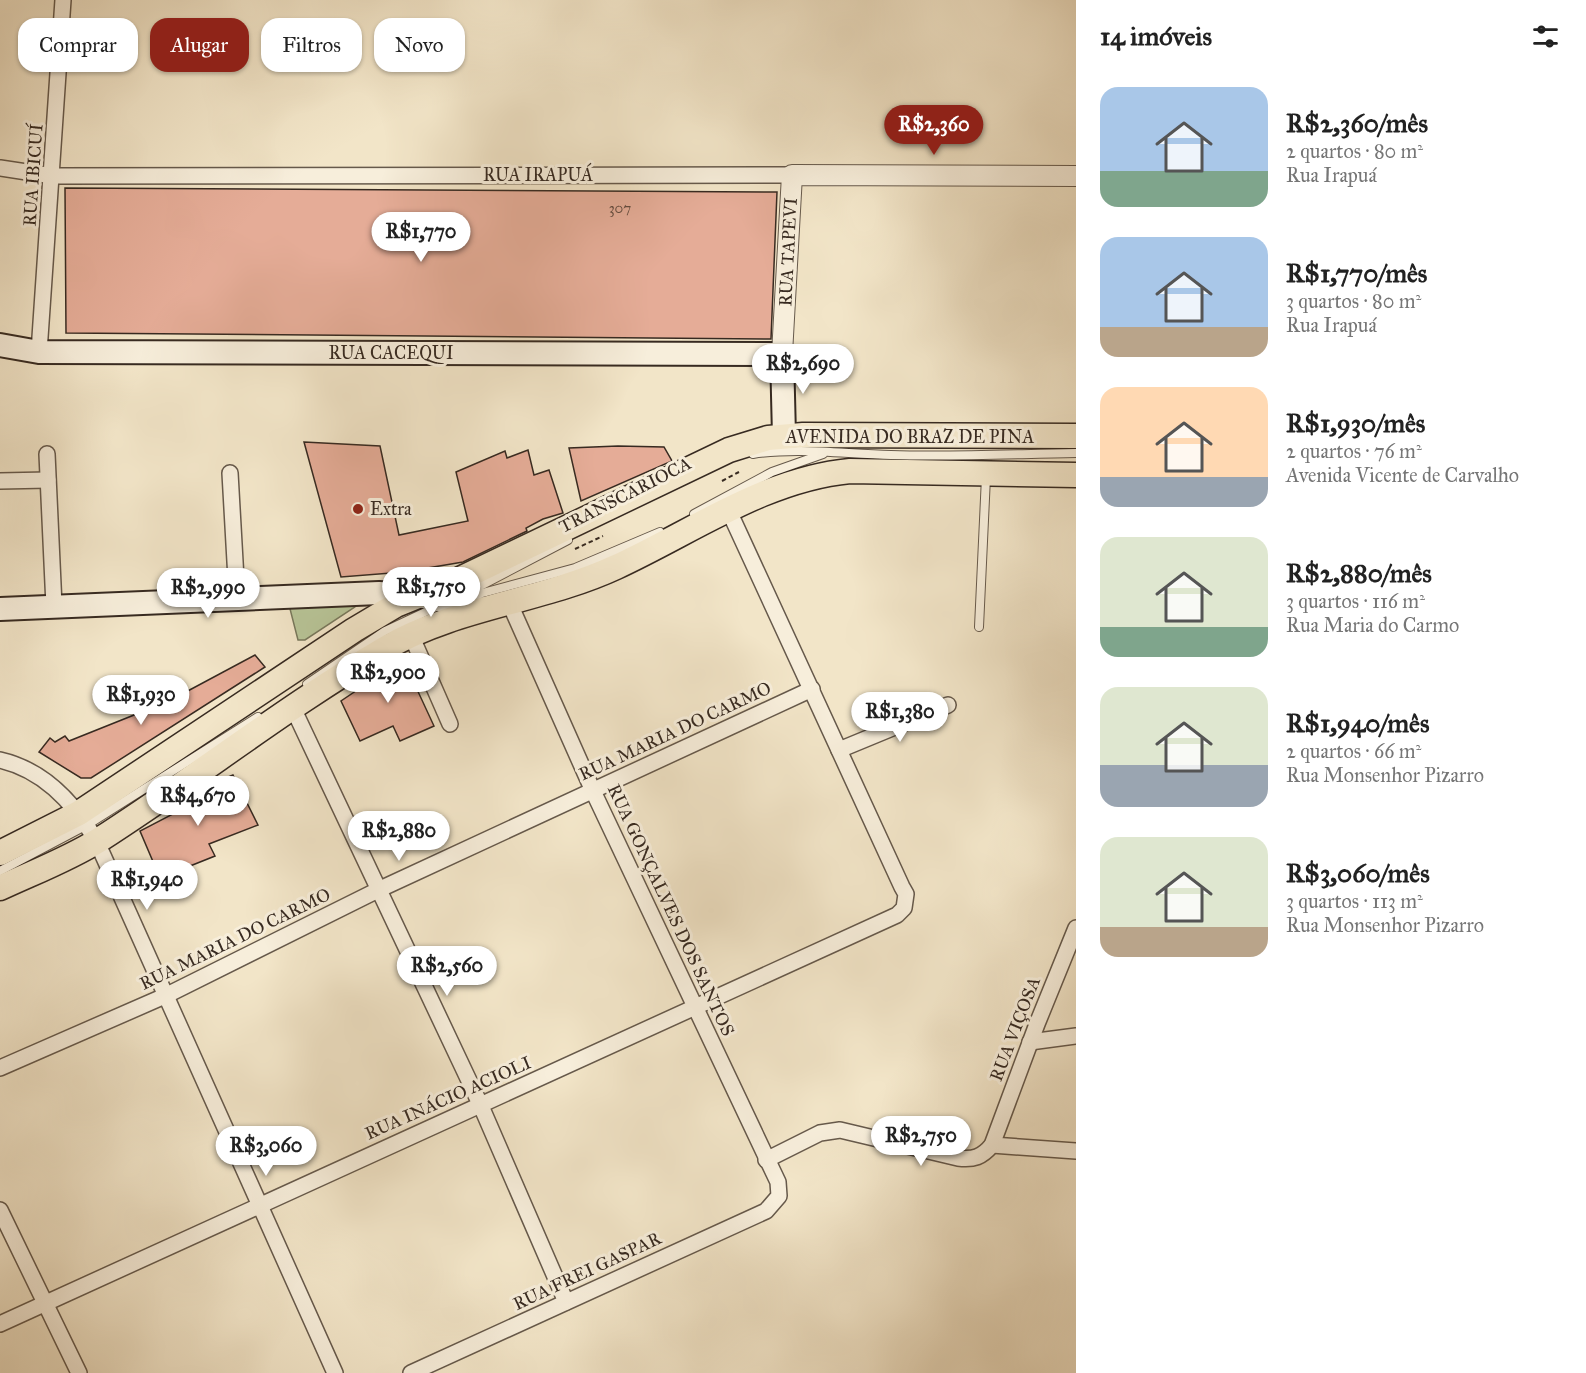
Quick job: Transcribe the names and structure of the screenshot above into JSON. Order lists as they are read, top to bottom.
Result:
{
  "streets": {
    "main road": ["RUA TAPEVI", "RUA CACEQUI", "AVENIDA DO BRAZ DE PINA"],
    "street": [
      "RUA IBICUÍ",
      "RUA IRAPUÁ",
      "RUA MARIA DO CARMO",
      "RUA GONÇALVES DOS SANTOS",
      "RUA VIÇOSA",
      "RUA INÁCIO ACIOLI",
      "RUA FREI GASPAR"
    ],
    "lane": ["TRANSCARIOCA"]
  },
  "crossings": [
    ["RUA IBICUÍ", "RUA IRAPUÁ"],
    ["RUA IBICUÍ", "RUA CACEQUI"],
    ["RUA IRAPUÁ", "RUA TAPEVI"],
    ["RUA TAPEVI", "RUA CACEQUI"],
    ["RUA TAPEVI", "AVENIDA DO BRAZ DE PINA"],
    ["AVENIDA DO BRAZ DE PINA", "TRANSCARIOCA"],
    ["AVENIDA DO BRAZ DE PINA", "RUA GONÇALVES DOS SANTOS"],
    ["RUA MARIA DO CARMO", "RUA GONÇALVES DOS SANTOS"],
    ["RUA GONÇALVES DOS SANTOS", "RUA INÁCIO ACIOLI"],
    ["RUA GONÇALVES DOS SANTOS", "RUA FREI GASPAR"]
  ],
  "places": ["Extra"],
  "house_numbers": ["307"],
  "page": {
    "heading": "14 imóveis",
    "chip": [
      "Comprar",
      "Alugar",
      "Filtros",
      "Novo"
    ],
    "list": [
      {
        "name": "R$2,360/mês",
        "note": "2 quartos · 80 m² · Rua Irapuá"
      },
      {
        "name": "R$1,770/mês",
        "note": "3 quartos · 80 m² · Rua Irapuá"
      },
      {
        "name": "R$1,930/mês",
        "note": "2 quartos · 76 m² · Avenida Vicente de Carvalho"
      },
      {
        "name": "R$2,880/mês",
        "note": "3 quartos · 116 m² · Rua Maria do Carmo"
      },
      {
        "name": "R$1,940/mês",
        "note": "2 quartos · 66 m² · Rua Monsenhor Pizarro"
      },
      {
        "name": "R$3,060/mês",
        "note": "3 quartos · 113 m² · Rua Monsenhor Pizarro"
      }
    ],
    "price": [
      "R$2,360",
      "R$1,770",
      "R$2,690",
      "R$1,750",
      "R$2,990",
      "R$2,900",
      "R$1,930",
      "R$1,380",
      "R$4,670",
      "R$2,880",
      "R$1,940",
      "R$2,560",
      "R$2,750",
      "R$3,060"
    ]
  }
}
